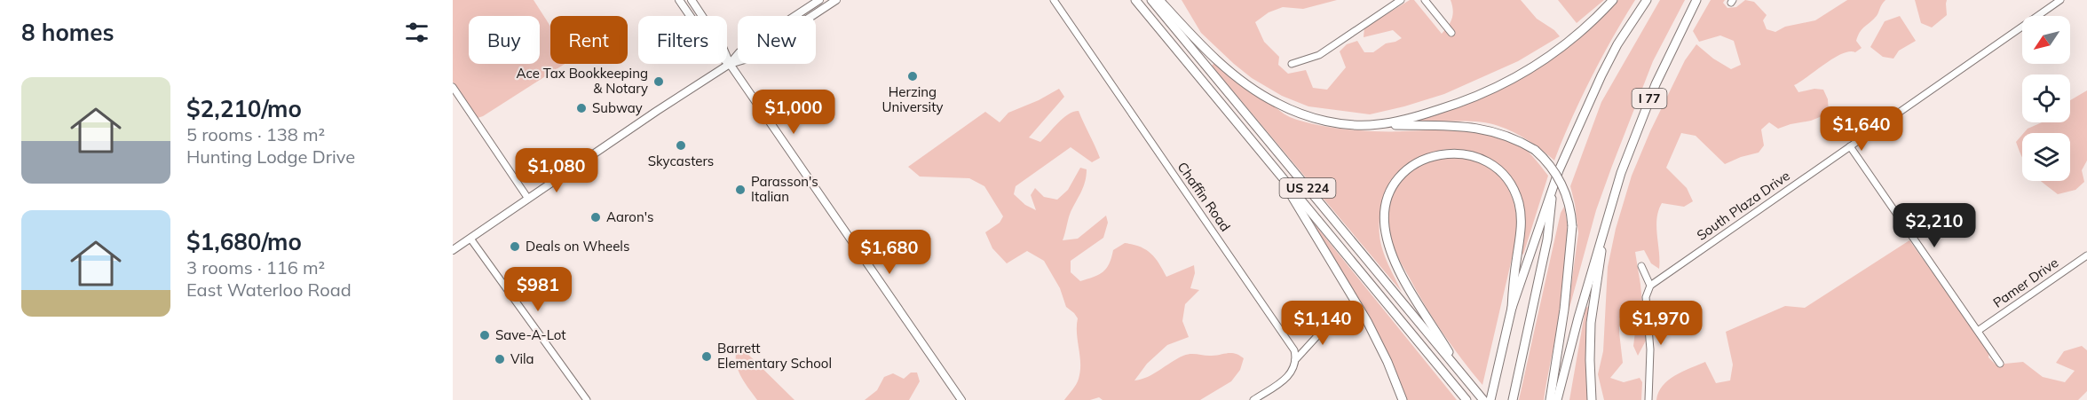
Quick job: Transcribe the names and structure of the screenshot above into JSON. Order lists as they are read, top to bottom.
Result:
{
  "streets": {
    "highway": ["I 77", "US 224"],
    "street": ["Chaffin Road", "South Plaza Drive", "Pamer Drive"]
  },
  "places": [
    "Herzing University",
    "Ace Tax Bookkeeping & Notary",
    "Subway",
    "Skycasters",
    "Parasson's Italian",
    "Aaron's",
    "Deals on Wheels",
    "Save-A-Lot",
    "Barrett Elementary School",
    "Vila"
  ],
  "north": "bottom left",
  "page": {
    "heading": "8 homes",
    "chip": [
      "Buy",
      "Rent",
      "Filters",
      "New"
    ],
    "list": [
      {
        "name": "$2,210/mo",
        "note": "5 rooms · 138 m² · Hunting Lodge Drive"
      },
      {
        "name": "$1,680/mo",
        "note": "3 rooms · 116 m² · East Waterloo Road"
      }
    ],
    "price": [
      "$1,000",
      "$1,640",
      "$1,080",
      "$2,210",
      "$1,680",
      "$981",
      "$1,140",
      "$1,970"
    ]
  }
}
